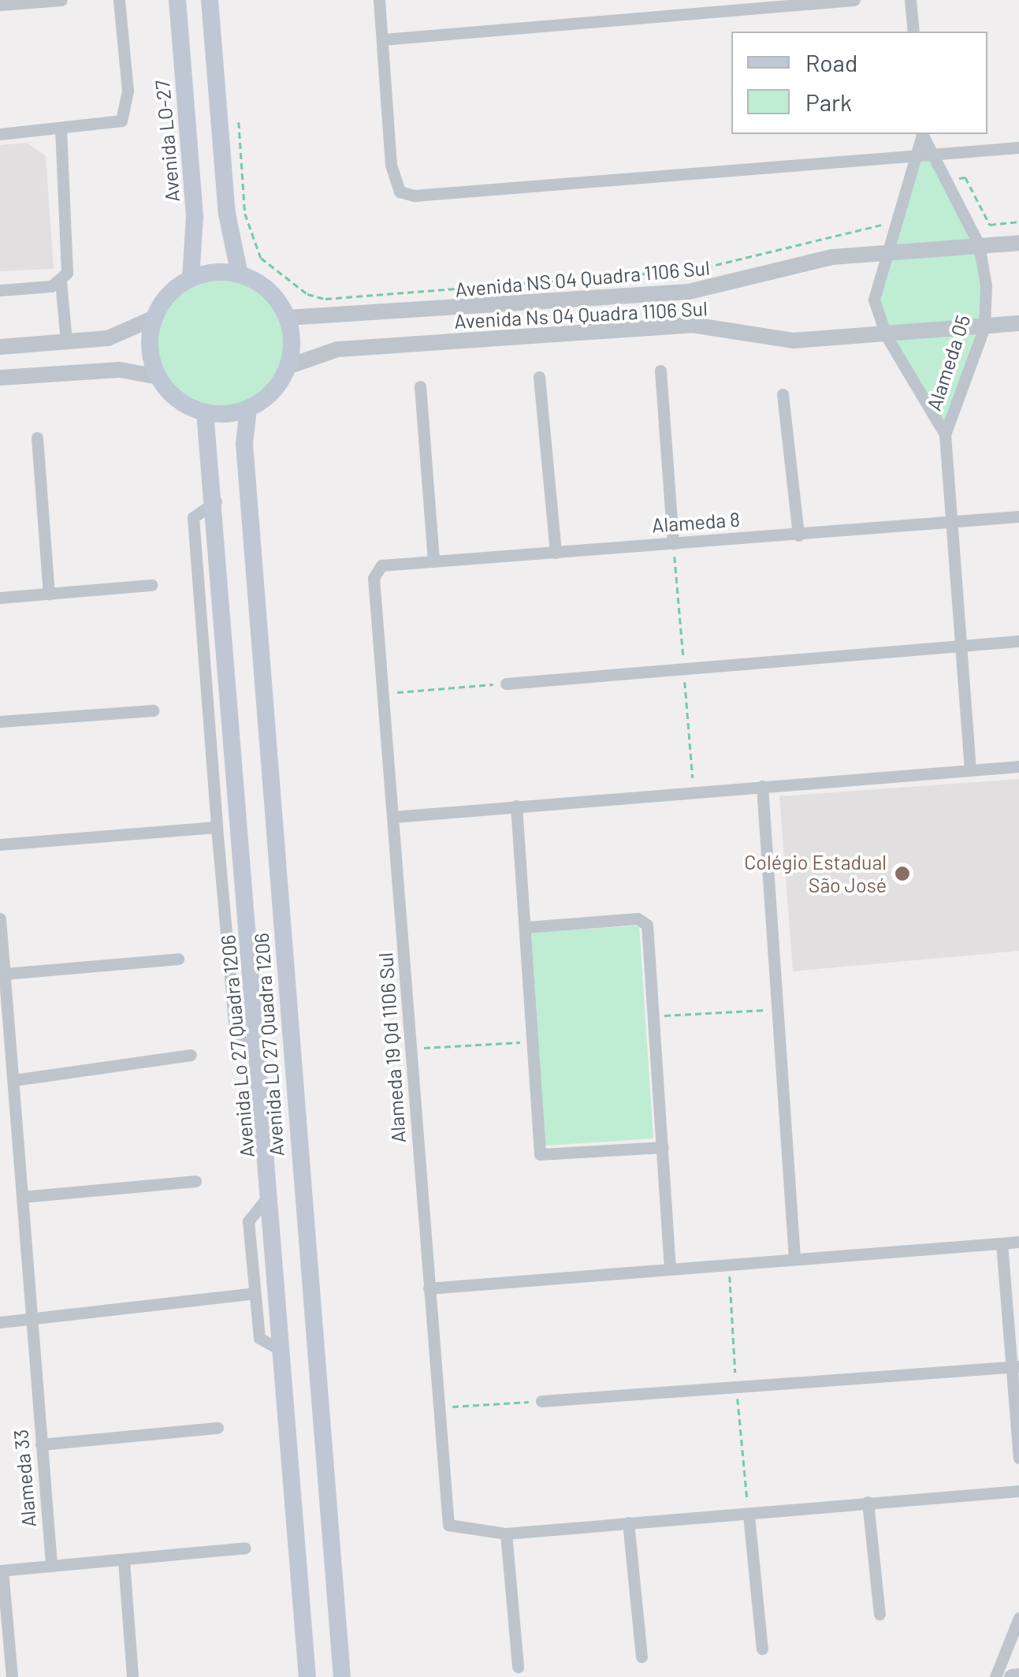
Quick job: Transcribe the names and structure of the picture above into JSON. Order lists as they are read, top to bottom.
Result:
{
  "streets": {
    "main road": ["Avenida LO-27", "Avenida L0 27 Quadra 1206", "Avenida Lo 27 Quadra 1206"],
    "street": [
      "Avenida NS 04 Quadra 1106 Sul",
      "Avenida Ns 04 Quadra 1106 Sul",
      "Alameda 05",
      "Alameda 8",
      "Alameda 19 Qd 1106 Sul",
      "Alameda 33"
    ]
  },
  "crossings": [
    ["Avenida LO-27", "Avenida NS 04 Quadra 1106 Sul"],
    ["Avenida LO-27", "Avenida Ns 04 Quadra 1106 Sul"],
    ["Avenida LO-27", "Avenida L0 27 Quadra 1206"],
    ["Avenida LO-27", "Avenida Lo 27 Quadra 1206"],
    ["Avenida NS 04 Quadra 1106 Sul", "Avenida Ns 04 Quadra 1106 Sul"],
    ["Avenida NS 04 Quadra 1106 Sul", "Alameda 05"],
    ["Avenida NS 04 Quadra 1106 Sul", "Avenida L0 27 Quadra 1206"],
    ["Avenida NS 04 Quadra 1106 Sul", "Avenida Lo 27 Quadra 1206"],
    ["Avenida Ns 04 Quadra 1106 Sul", "Alameda 05"],
    ["Avenida Ns 04 Quadra 1106 Sul", "Avenida L0 27 Quadra 1206"],
    ["Avenida Ns 04 Quadra 1106 Sul", "Avenida Lo 27 Quadra 1206"],
    ["Alameda 8", "Alameda 19 Qd 1106 Sul"],
    ["Avenida L0 27 Quadra 1206", "Avenida Lo 27 Quadra 1206"]
  ],
  "places": ["Colégio Estadual São José"],
  "legend": ["Road", "Park"]
}
